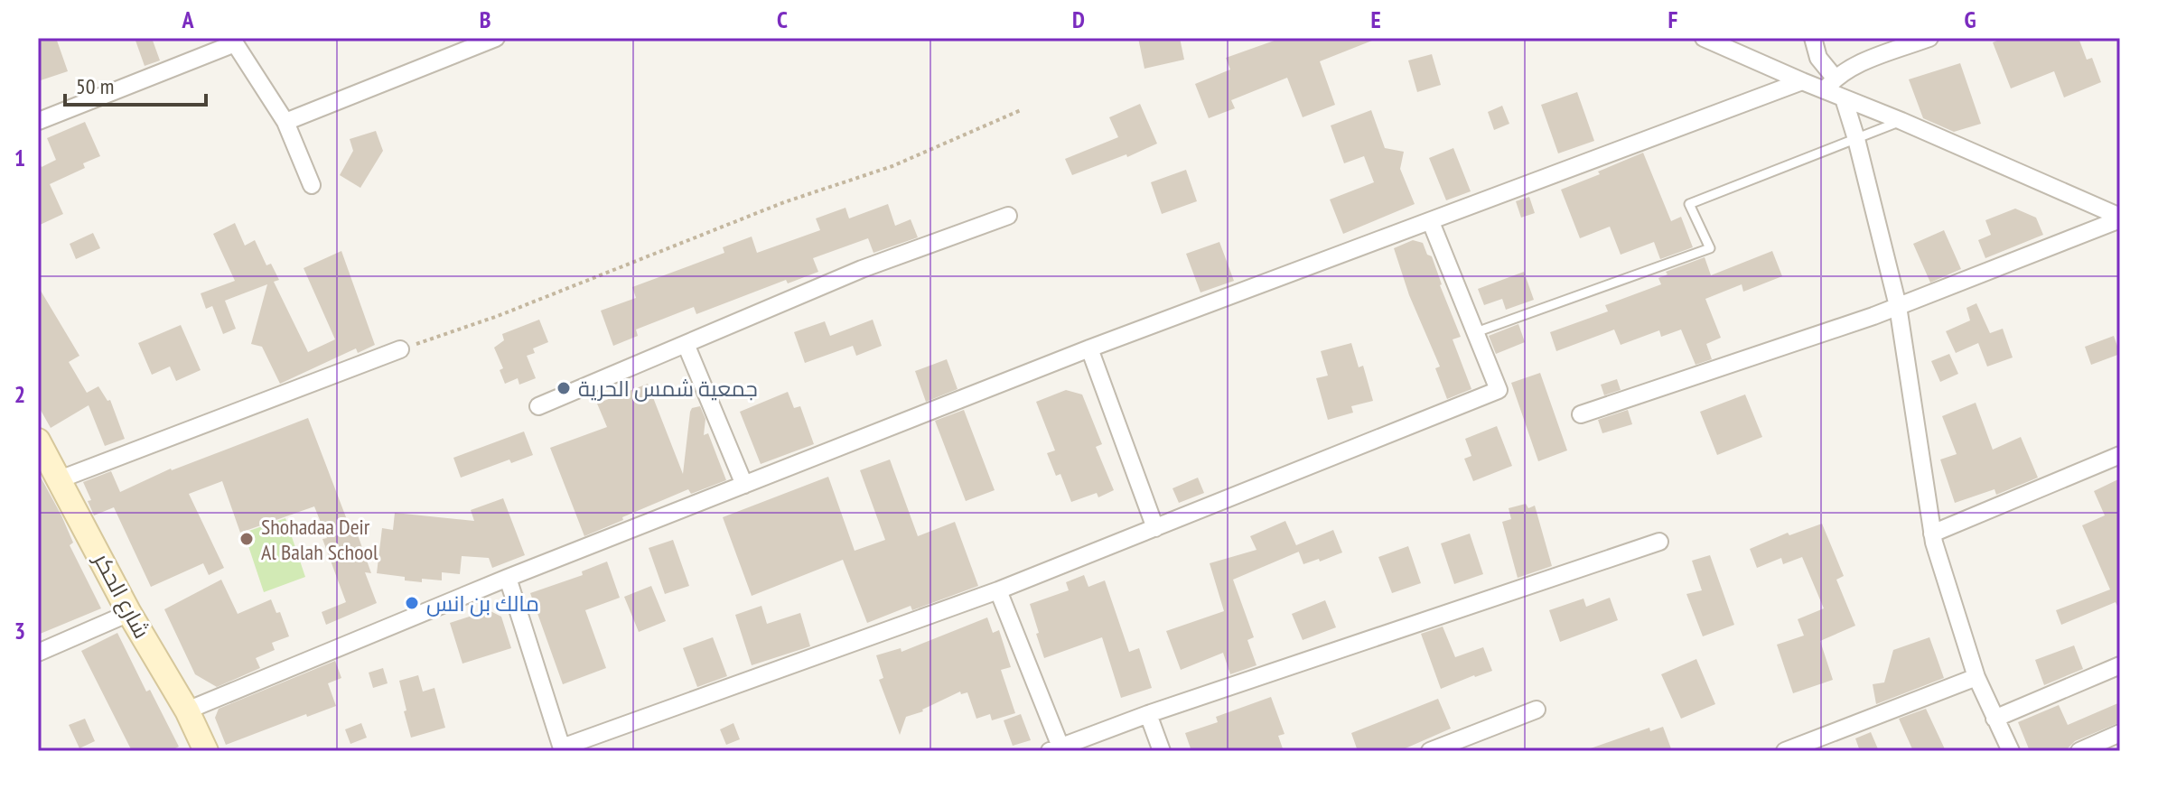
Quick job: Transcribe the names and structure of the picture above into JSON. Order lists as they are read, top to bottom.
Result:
{
  "streets": {
    "street": ["شارع الحكر"]
  },
  "places": ["جمعية شمس الحرية", "Shohadaa Deir Al Balah School", "مالك بن انس"],
  "scale_bar": "50 m",
  "grid": {
    "columns": [
      "A",
      "B",
      "C",
      "D",
      "E",
      "F",
      "G"
    ],
    "rows": ["1", "2", "3"]
  }
}
